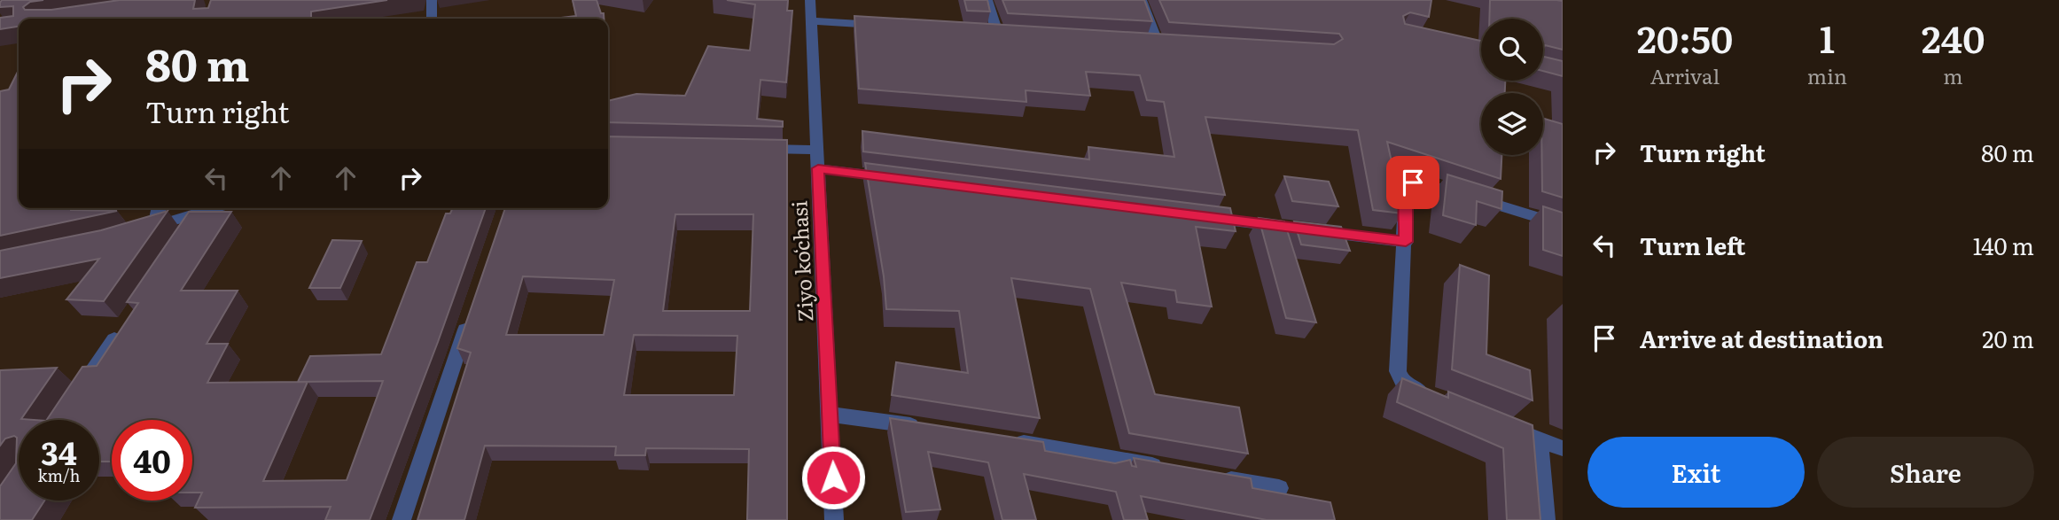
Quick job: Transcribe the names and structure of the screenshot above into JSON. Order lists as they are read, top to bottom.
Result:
{
  "streets": {
    "street": ["Ziyo koʻchasi"]
  },
  "page": {
    "eta": [
      "20:50",
      "Arrival",
      "1",
      "min",
      "240",
      "m"
    ],
    "turn": ["80 m", "Turn right"],
    "list": [
      {
        "name": "Turn right",
        "value": "80 m"
      },
      {
        "name": "Turn left",
        "value": "140 m"
      },
      {
        "name": "Arrive at destination",
        "value": "20 m"
      }
    ],
    "speed": "34 km/h",
    "limit": "40",
    "buttons": ["Exit", "Share"]
  }
}
